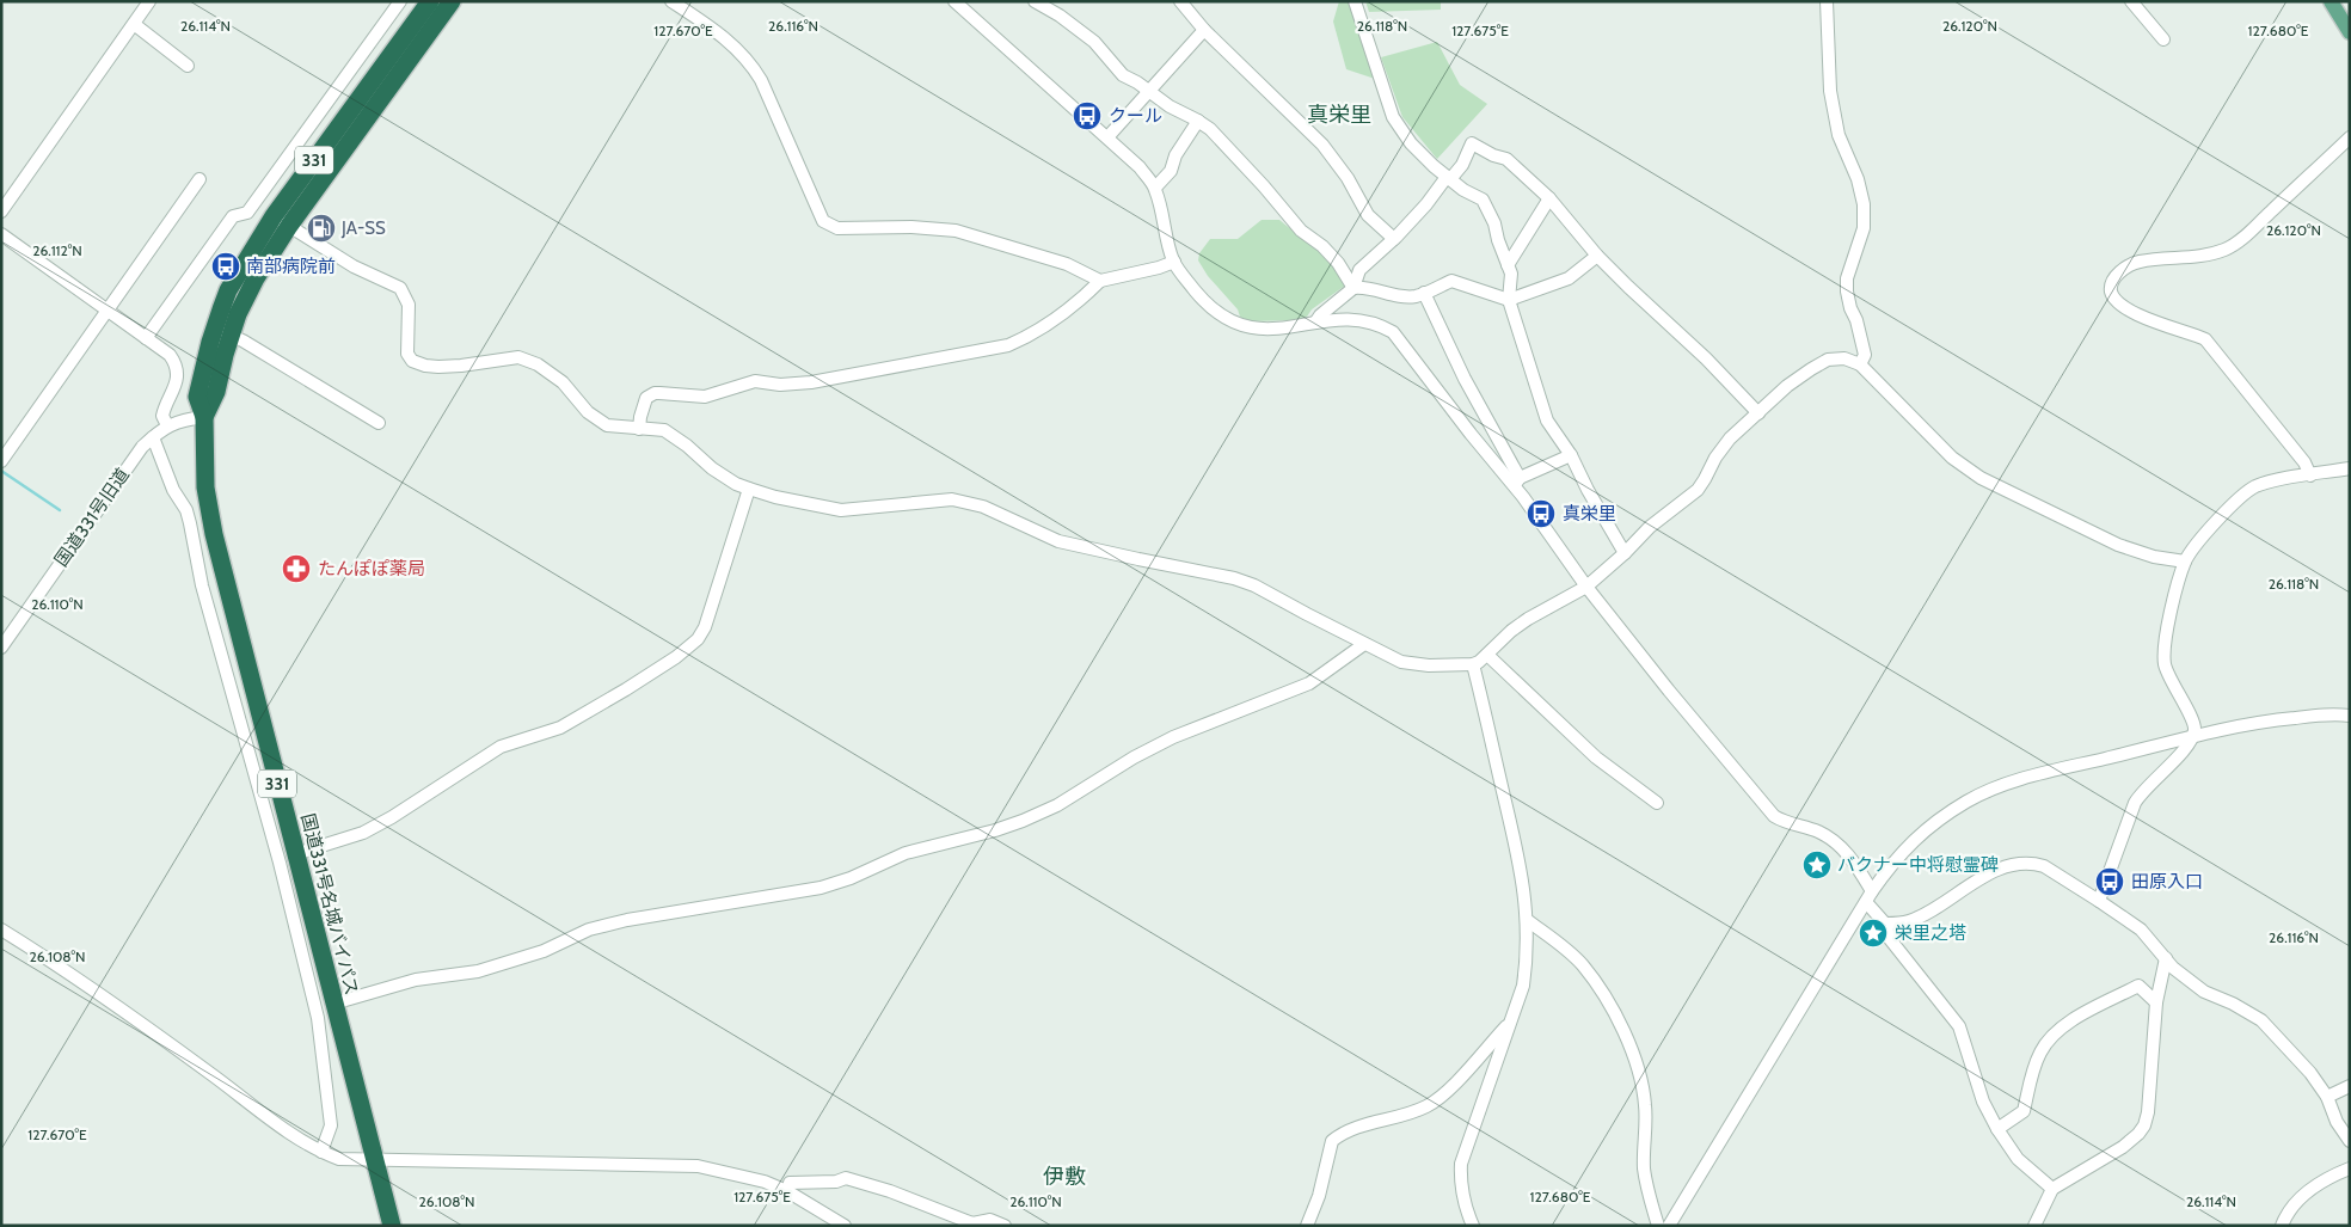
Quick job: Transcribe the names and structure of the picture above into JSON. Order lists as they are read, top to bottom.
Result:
{
  "streets": {
    "highway": ["331", "国道331号名城バイパス"],
    "street": ["国道331号旧道"]
  },
  "crossings": [
    ["331", "国道331号名城バイパス"]
  ],
  "districts": ["真栄里", "伊敷"],
  "places": {
    "bus stop": [
      "クール",
      "南部病院前",
      "真栄里",
      "田原入口"
    ],
    "fuel station": ["JA-SS"],
    "pharmacy": ["たんぽぽ薬局"],
    "place": ["バクナー中将慰霊碑", "栄里之塔"]
  },
  "coordinates": [
    "26.114°N",
    "26.116°N",
    "26.118°N",
    "26.120°N",
    "127.670°E",
    "127.675°E",
    "127.680°E",
    "26.112°N",
    "26.110°N",
    "26.108°N"
  ]
}
